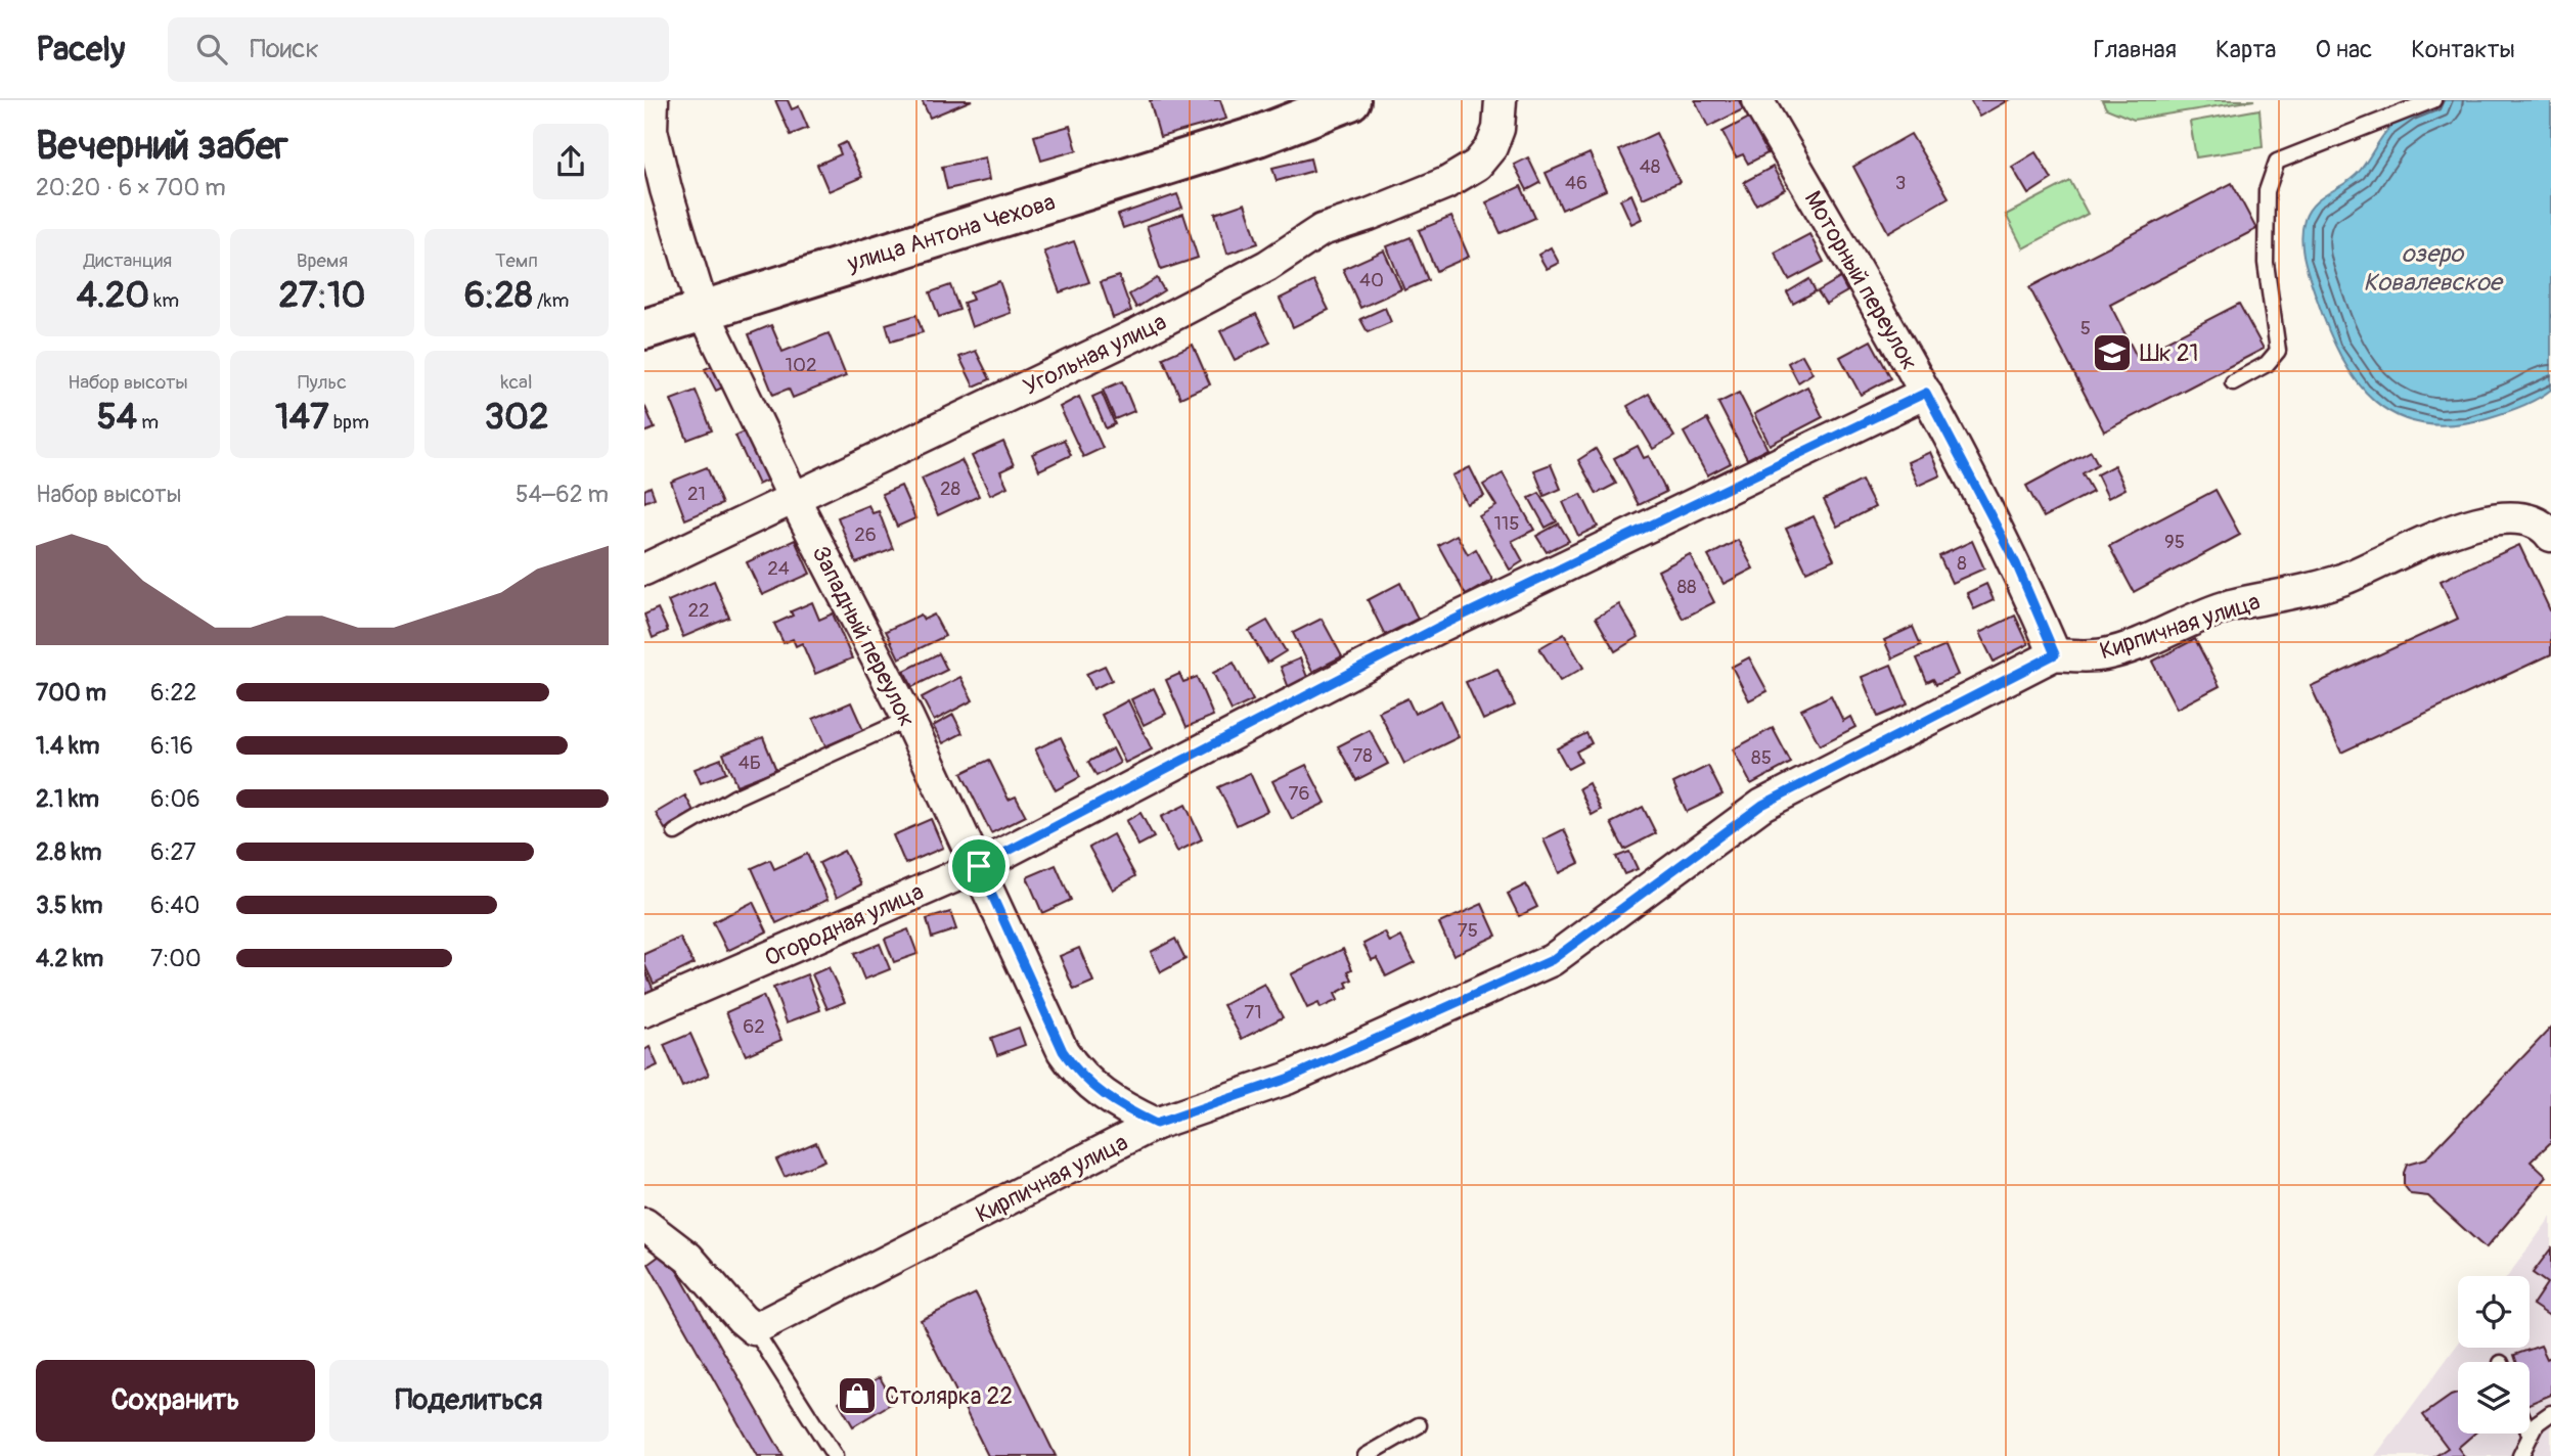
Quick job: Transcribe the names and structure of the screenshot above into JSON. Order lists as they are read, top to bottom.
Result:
{
  "streets": {
    "street": [
      "улица Антона Чехова",
      "Моторный переулок",
      "Угольная улица",
      "Кирпичная улица",
      "Западный переулок",
      "Огородная улица"
    ]
  },
  "crossings": [
    ["улица Антона Чехова", "Западный переулок"],
    ["Моторный переулок", "Кирпичная улица"],
    ["Моторный переулок", "Огородная улица"],
    ["Угольная улица", "Западный переулок"],
    ["Кирпичная улица", "Западный переулок"],
    ["Западный переулок", "Огородная улица"]
  ],
  "water": ["озеро Ковалевское"],
  "places": {
    "school or university": ["Шк 21"],
    "shop": ["Столярка 22"]
  },
  "house_numbers": [
    "48",
    "46",
    "3",
    "40",
    "5",
    "102",
    "28",
    "21",
    "115",
    "26",
    "95",
    "8",
    "24",
    "88",
    "22",
    "78",
    "85",
    "4Б",
    "76",
    "75",
    "71",
    "62"
  ],
  "page": {
    "header": "Pacely",
    "search": "Поиск",
    "nav": [
      "Главная",
      "Карта",
      "О нас",
      "Контакты"
    ],
    "heading": ["Вечерний забег", "20:20 · 6 × 700 m"],
    "stats": [
      ["Дистанция", "4.20 km"],
      ["Время", "27:10"],
      ["Темп", "6:28 /km"],
      ["Набор высоты", "54 m"],
      ["Пульс", "147 bpm"],
      ["kcal", "302"]
    ],
    "chart": ["Набор высоты", "54–62 m"],
    "list": [
      {
        "name": "700 m",
        "note": "6:22"
      },
      {
        "name": "1.4 km",
        "note": "6:16"
      },
      {
        "name": "2.1 km",
        "note": "6:06"
      },
      {
        "name": "2.8 km",
        "note": "6:27"
      },
      {
        "name": "3.5 km",
        "note": "6:40"
      },
      {
        "name": "4.2 km",
        "note": "7:00"
      }
    ],
    "buttons": ["Сохранить", "Поделиться"]
  }
}
